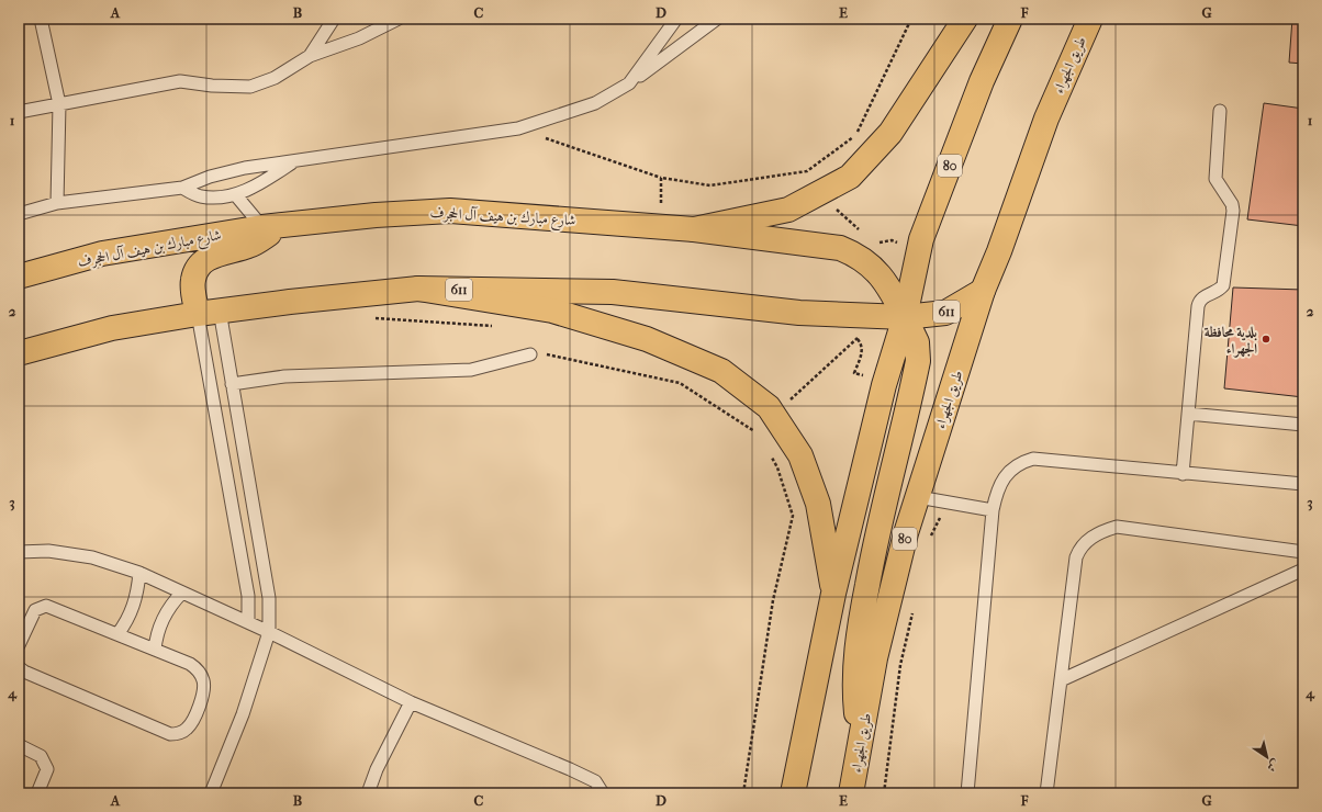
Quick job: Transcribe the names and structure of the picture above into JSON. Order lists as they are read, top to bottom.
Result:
{
  "streets": {
    "main road": [
      "طريق الجهراء",
      "80",
      "شارع مبارك بن هيف آل الحجرف",
      "611"
    ]
  },
  "crossings": [
    ["طريق الجهراء", "611"],
    ["80", "شارع مبارك بن هيف آل الحجرف"],
    ["80", "611"],
    ["شارع مبارك بن هيف آل الحجرف", "611"]
  ],
  "places": ["بلدية محافظة الجهراء"],
  "north": "bottom right",
  "grid": {
    "columns": [
      "A",
      "B",
      "C",
      "D",
      "E",
      "F",
      "G"
    ],
    "rows": [
      "1",
      "2",
      "3",
      "4"
    ]
  }
}
